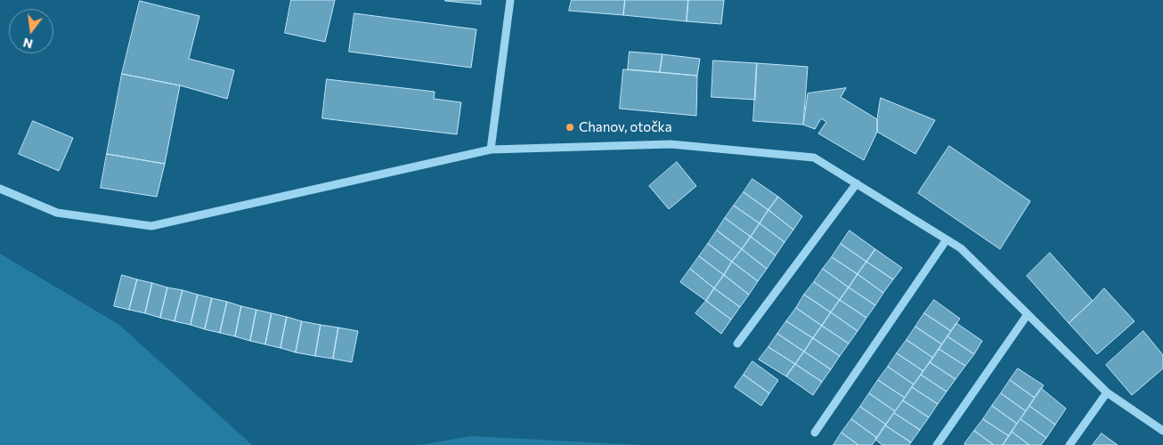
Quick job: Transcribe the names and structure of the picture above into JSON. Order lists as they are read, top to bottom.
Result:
{
  "places": ["Chanov, otočka"],
  "north": "bottom"
}
